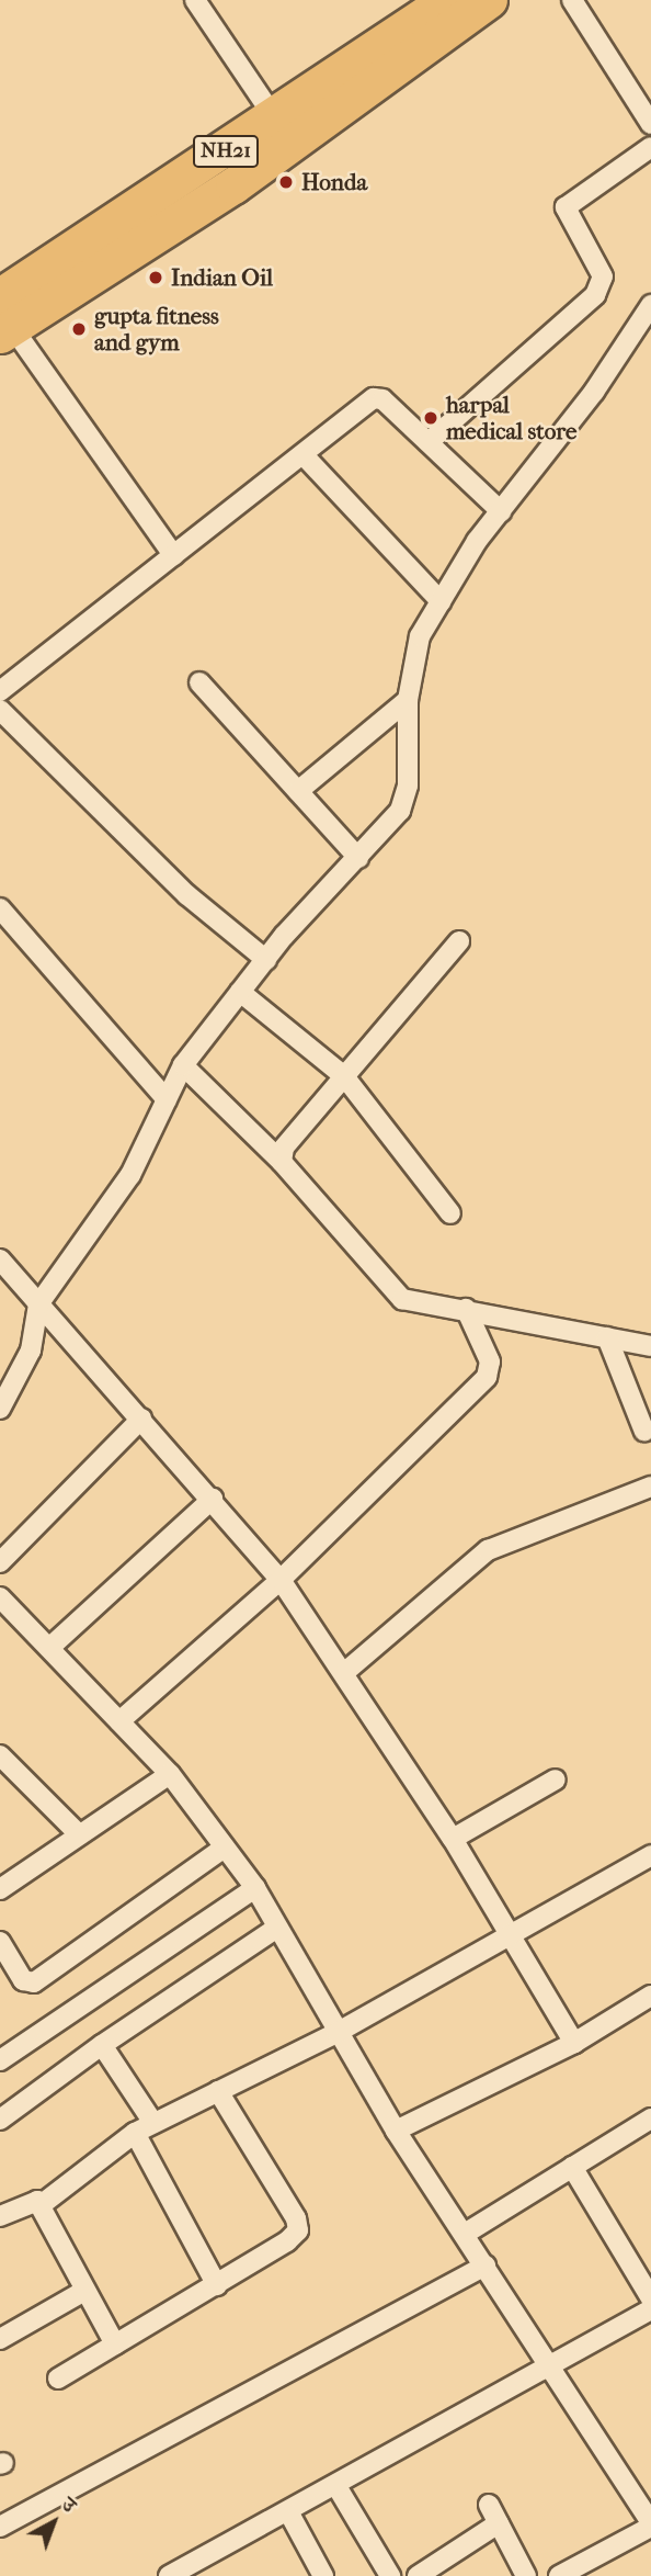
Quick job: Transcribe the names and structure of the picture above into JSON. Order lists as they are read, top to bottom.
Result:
{
  "streets": {
    "highway": ["NH21"]
  },
  "places": [
    "Honda",
    "Indian Oil",
    "gupta fitness and gym",
    "harpal medical store"
  ],
  "north": "top right"
}
